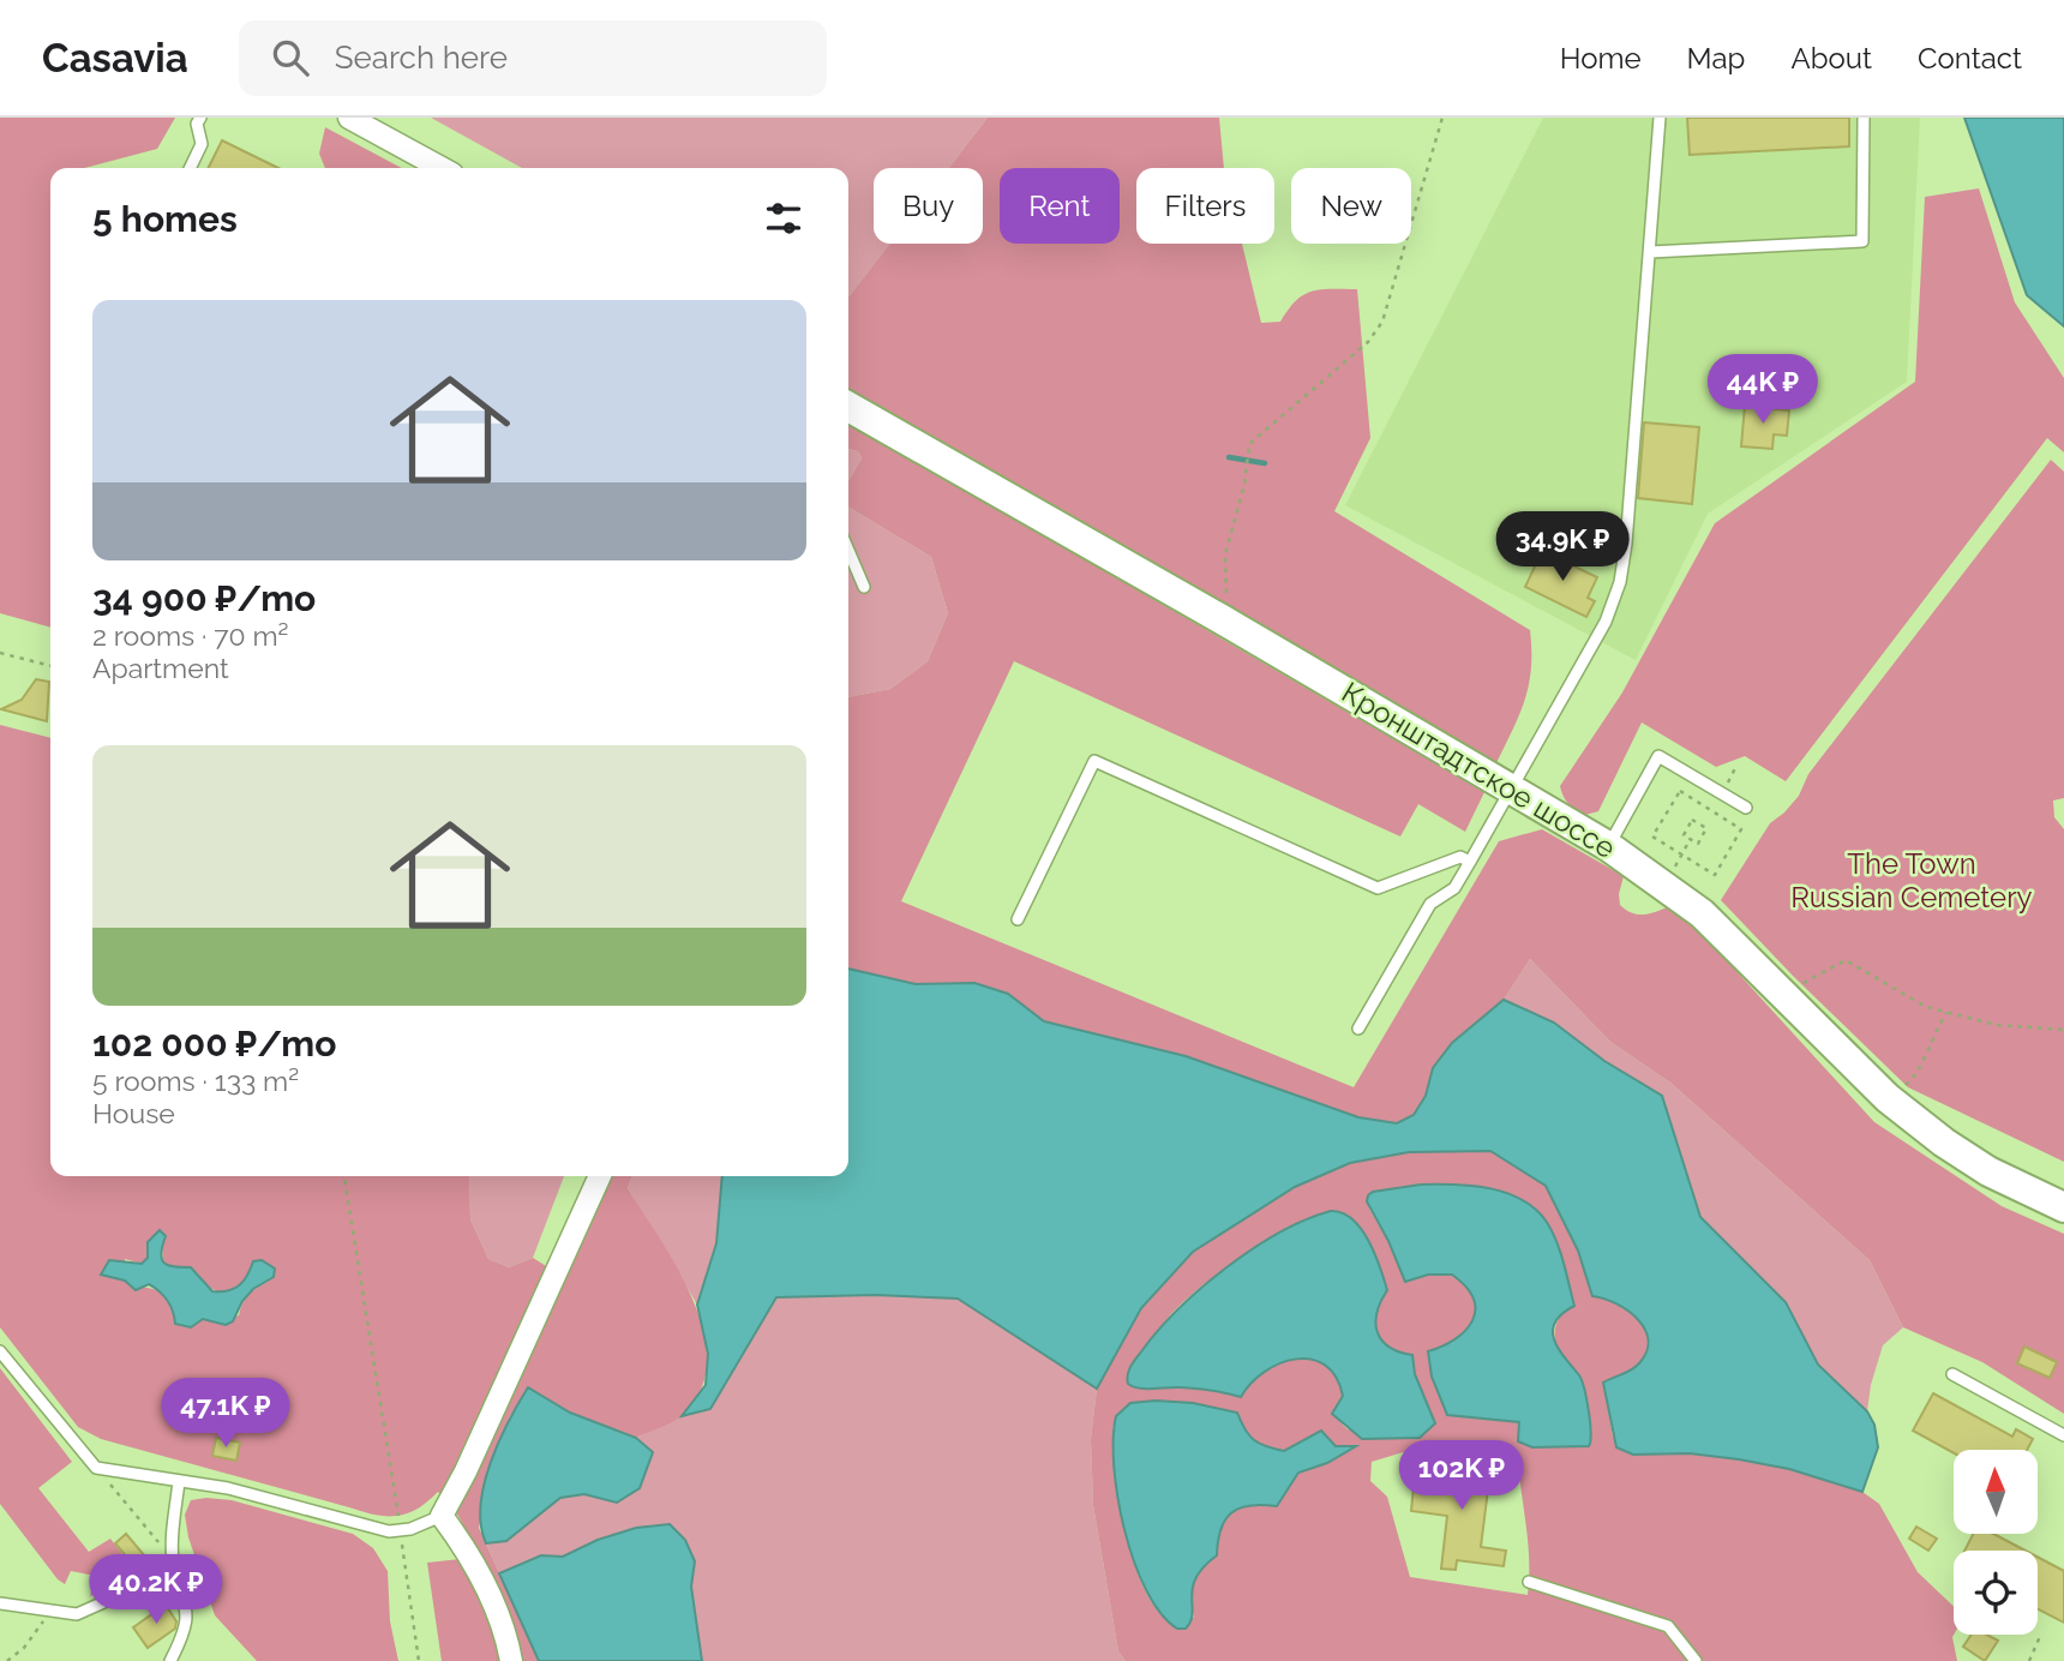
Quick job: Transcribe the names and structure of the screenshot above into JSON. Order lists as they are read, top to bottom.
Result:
{
  "streets": {
    "street": ["Кронштадтское шоссе"]
  },
  "parks": ["The Town Russian Cemetery"],
  "north": "top",
  "page": {
    "header": "Casavia",
    "search": "Search here",
    "nav": [
      "Home",
      "Map",
      "About",
      "Contact"
    ],
    "chip": [
      "Buy",
      "Rent",
      "Filters",
      "New"
    ],
    "heading": "5 homes",
    "list": [
      {
        "name": "34 900 ₽/mo",
        "note": "2 rooms · 70 m² · Apartment"
      },
      {
        "name": "102 000 ₽/mo",
        "note": "5 rooms · 133 m² · House"
      }
    ],
    "price": [
      "44K ₽",
      "34.9K ₽",
      "47.1K ₽",
      "102K ₽",
      "40.2K ₽"
    ]
  }
}
